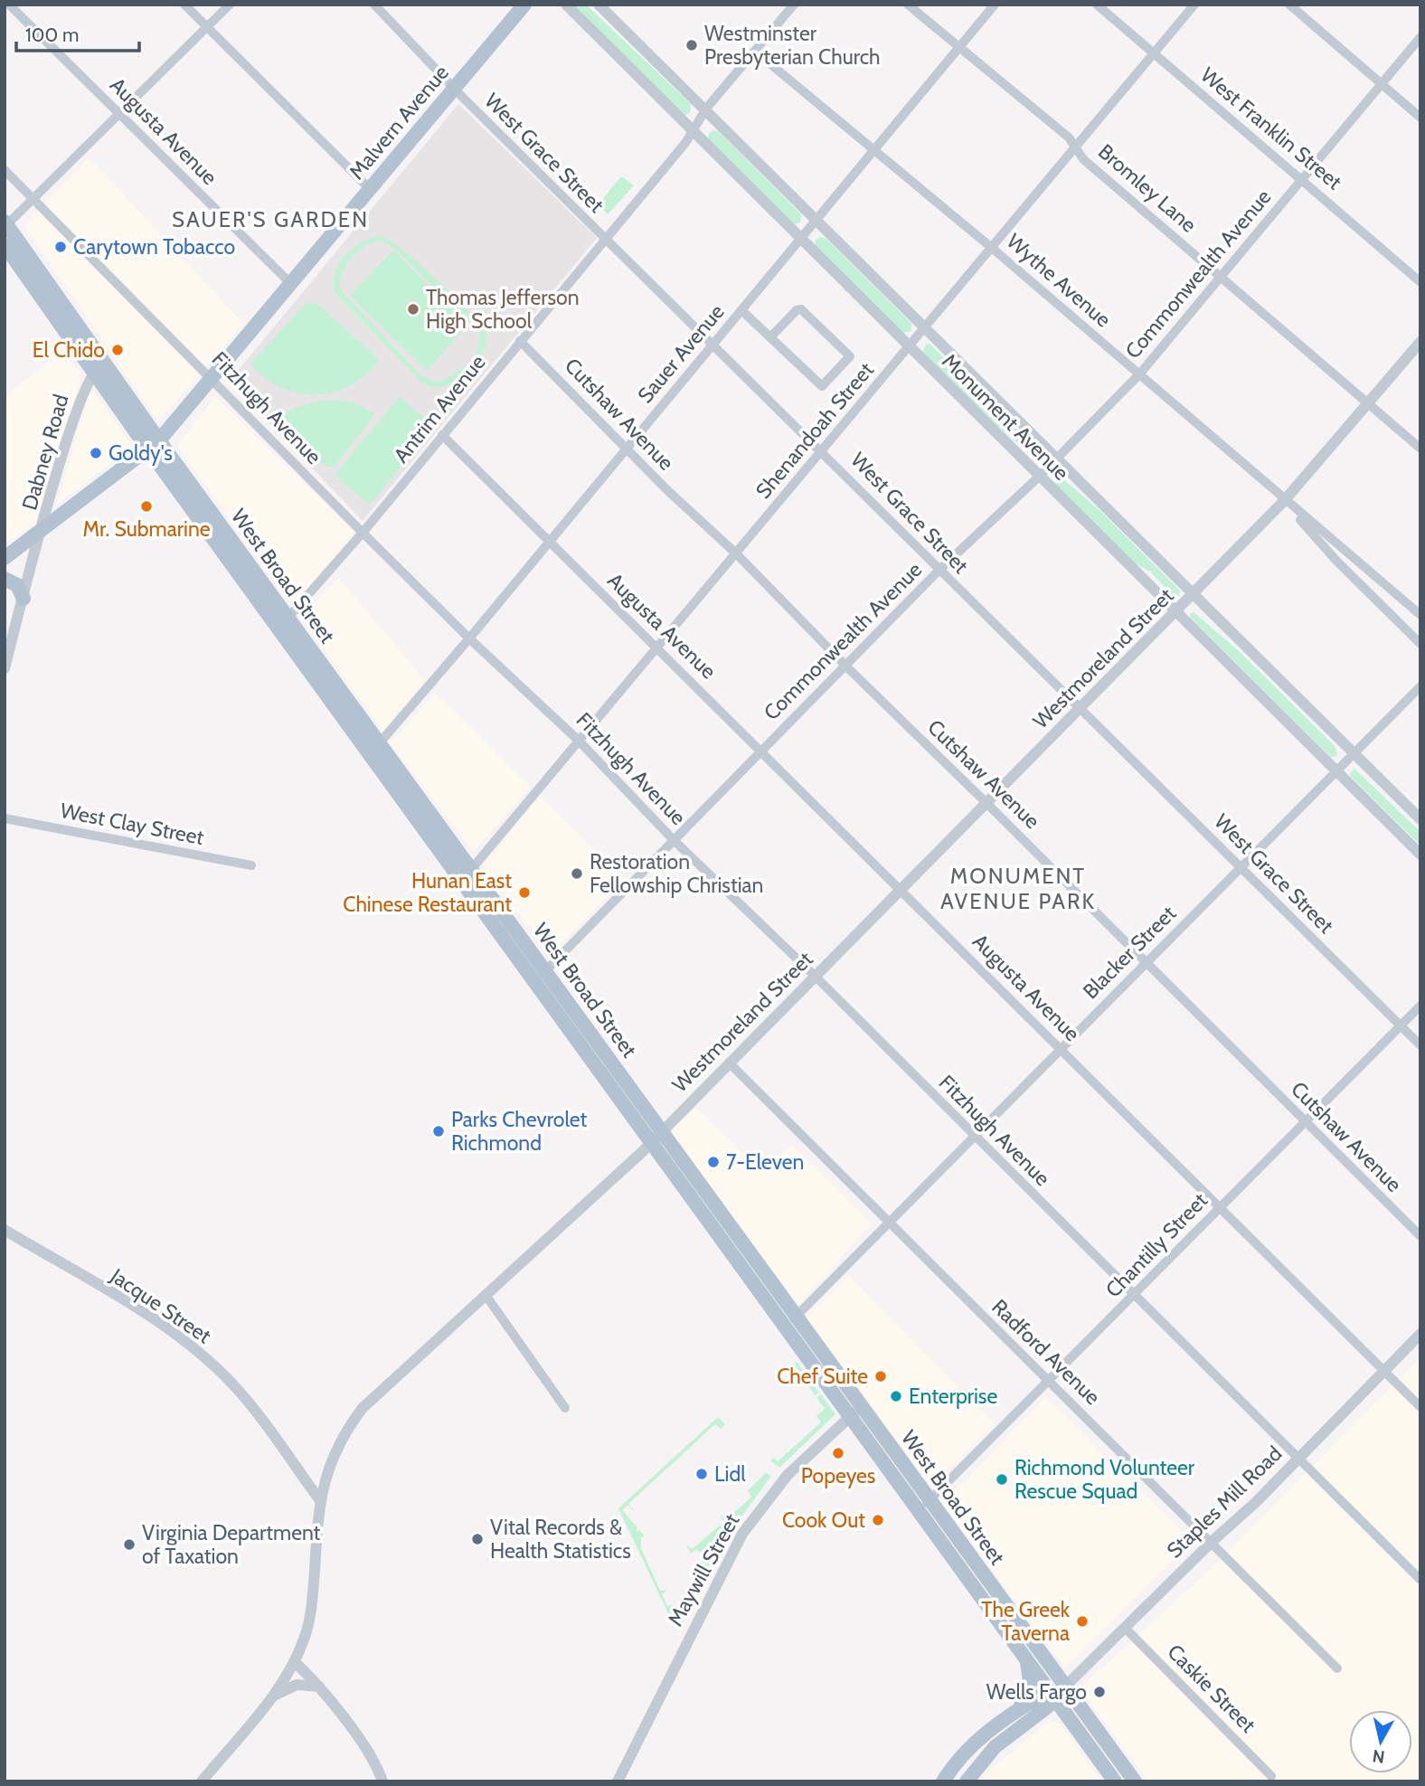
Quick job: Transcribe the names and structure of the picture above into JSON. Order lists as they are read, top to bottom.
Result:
{
  "streets": {
    "main road": ["Malvern Avenue", "West Broad Street", "Staples Mill Road"],
    "street": [
      "West Franklin Street",
      "Augusta Avenue",
      "West Grace Street",
      "Bromley Lane",
      "Commonwealth Avenue",
      "Wythe Avenue",
      "Sauer Avenue",
      "Fitzhugh Avenue",
      "Antrim Avenue",
      "Cutshaw Avenue",
      "Monument Avenue",
      "Shenandoah Street",
      "Dabney Road",
      "Westmoreland Street",
      "West Clay Street",
      "Blacker Street",
      "Chantilly Street",
      "Jacque Street",
      "Radford Avenue",
      "Maywill Street",
      "Caskie Street"
    ]
  },
  "crossings": [
    ["Malvern Avenue", "Augusta Avenue"],
    ["Malvern Avenue", "West Grace Street"],
    ["Malvern Avenue", "Fitzhugh Avenue"],
    ["Malvern Avenue", "Dabney Road"],
    ["Malvern Avenue", "West Broad Street"],
    ["West Franklin Street", "Commonwealth Avenue"],
    ["West Franklin Street", "Shenandoah Street"],
    ["Augusta Avenue", "Commonwealth Avenue"],
    ["Augusta Avenue", "Sauer Avenue"],
    ["Augusta Avenue", "Antrim Avenue"],
    ["Augusta Avenue", "Shenandoah Street"],
    ["Augusta Avenue", "Westmoreland Street"],
    ["Augusta Avenue", "Blacker Street"],
    ["Augusta Avenue", "Chantilly Street"],
    ["Augusta Avenue", "Staples Mill Road"],
    ["West Grace Street", "Commonwealth Avenue"],
    ["West Grace Street", "Sauer Avenue"],
    ["West Grace Street", "Antrim Avenue"],
    ["West Grace Street", "Shenandoah Street"],
    ["West Grace Street", "Westmoreland Street"],
    ["West Grace Street", "Blacker Street"],
    ["West Grace Street", "Chantilly Street"],
    ["Bromley Lane", "Commonwealth Avenue"],
    ["Bromley Lane", "Sauer Avenue"],
    ["Bromley Lane", "Shenandoah Street"],
    ["Bromley Lane", "Westmoreland Street"],
    ["Commonwealth Avenue", "Wythe Avenue"],
    ["Commonwealth Avenue", "Fitzhugh Avenue"],
    ["Commonwealth Avenue", "Cutshaw Avenue"],
    ["Commonwealth Avenue", "Monument Avenue"],
    ["Commonwealth Avenue", "West Broad Street"],
    ["Wythe Avenue", "Sauer Avenue"],
    ["Wythe Avenue", "Antrim Avenue"],
    ["Wythe Avenue", "Shenandoah Street"],
    ["Wythe Avenue", "Westmoreland Street"],
    ["Sauer Avenue", "Fitzhugh Avenue"],
    ["Sauer Avenue", "Cutshaw Avenue"],
    ["Sauer Avenue", "Monument Avenue"],
    ["Sauer Avenue", "West Broad Street"],
    ["Fitzhugh Avenue", "Antrim Avenue"],
    ["Fitzhugh Avenue", "Shenandoah Street"],
    ["Fitzhugh Avenue", "Westmoreland Street"],
    ["Fitzhugh Avenue", "Blacker Street"],
    ["Fitzhugh Avenue", "Chantilly Street"],
    ["Fitzhugh Avenue", "Staples Mill Road"],
    ["Antrim Avenue", "Cutshaw Avenue"],
    ["Antrim Avenue", "Monument Avenue"],
    ["Antrim Avenue", "West Broad Street"],
    ["Cutshaw Avenue", "Shenandoah Street"],
    ["Cutshaw Avenue", "Westmoreland Street"],
    ["Cutshaw Avenue", "Blacker Street"],
    ["Cutshaw Avenue", "Chantilly Street"],
    ["Monument Avenue", "Shenandoah Street"],
    ["Monument Avenue", "Westmoreland Street"],
    ["Monument Avenue", "Blacker Street"],
    ["Shenandoah Street", "West Broad Street"],
    ["Dabney Road", "West Broad Street"],
    ["West Broad Street", "Westmoreland Street"],
    ["West Broad Street", "Blacker Street"],
    ["West Broad Street", "Chantilly Street"],
    ["West Broad Street", "Staples Mill Road"],
    ["West Broad Street", "Maywill Street"],
    ["Westmoreland Street", "Jacque Street"],
    ["Westmoreland Street", "Radford Avenue"],
    ["Blacker Street", "Radford Avenue"],
    ["Chantilly Street", "Radford Avenue"],
    ["Radford Avenue", "Staples Mill Road"],
    ["Staples Mill Road", "Caskie Street"]
  ],
  "districts": ["SAUER'S GARDEN", "MONUMENT AVENUE PARK"],
  "places": [
    "Westminster Presbyterian Church",
    "Carytown Tobacco",
    "Thomas Jefferson High School",
    "El Chido",
    "Goldy's",
    "Mr. Submarine",
    "Restoration Fellowship Christian",
    "Hunan East Chinese Restaurant",
    "Parks Chevrolet Richmond",
    "7-Eleven",
    "Chef Suite",
    "Enterprise",
    "Popeyes",
    "Lidl",
    "Richmond Volunteer Rescue Squad",
    "Cook Out",
    "Vital Records & Health Statistics",
    "Virginia Department of Taxation",
    "The Greek Taverna",
    "Wells Fargo"
  ],
  "scale_bar": "100 m",
  "north": "bottom"
}
